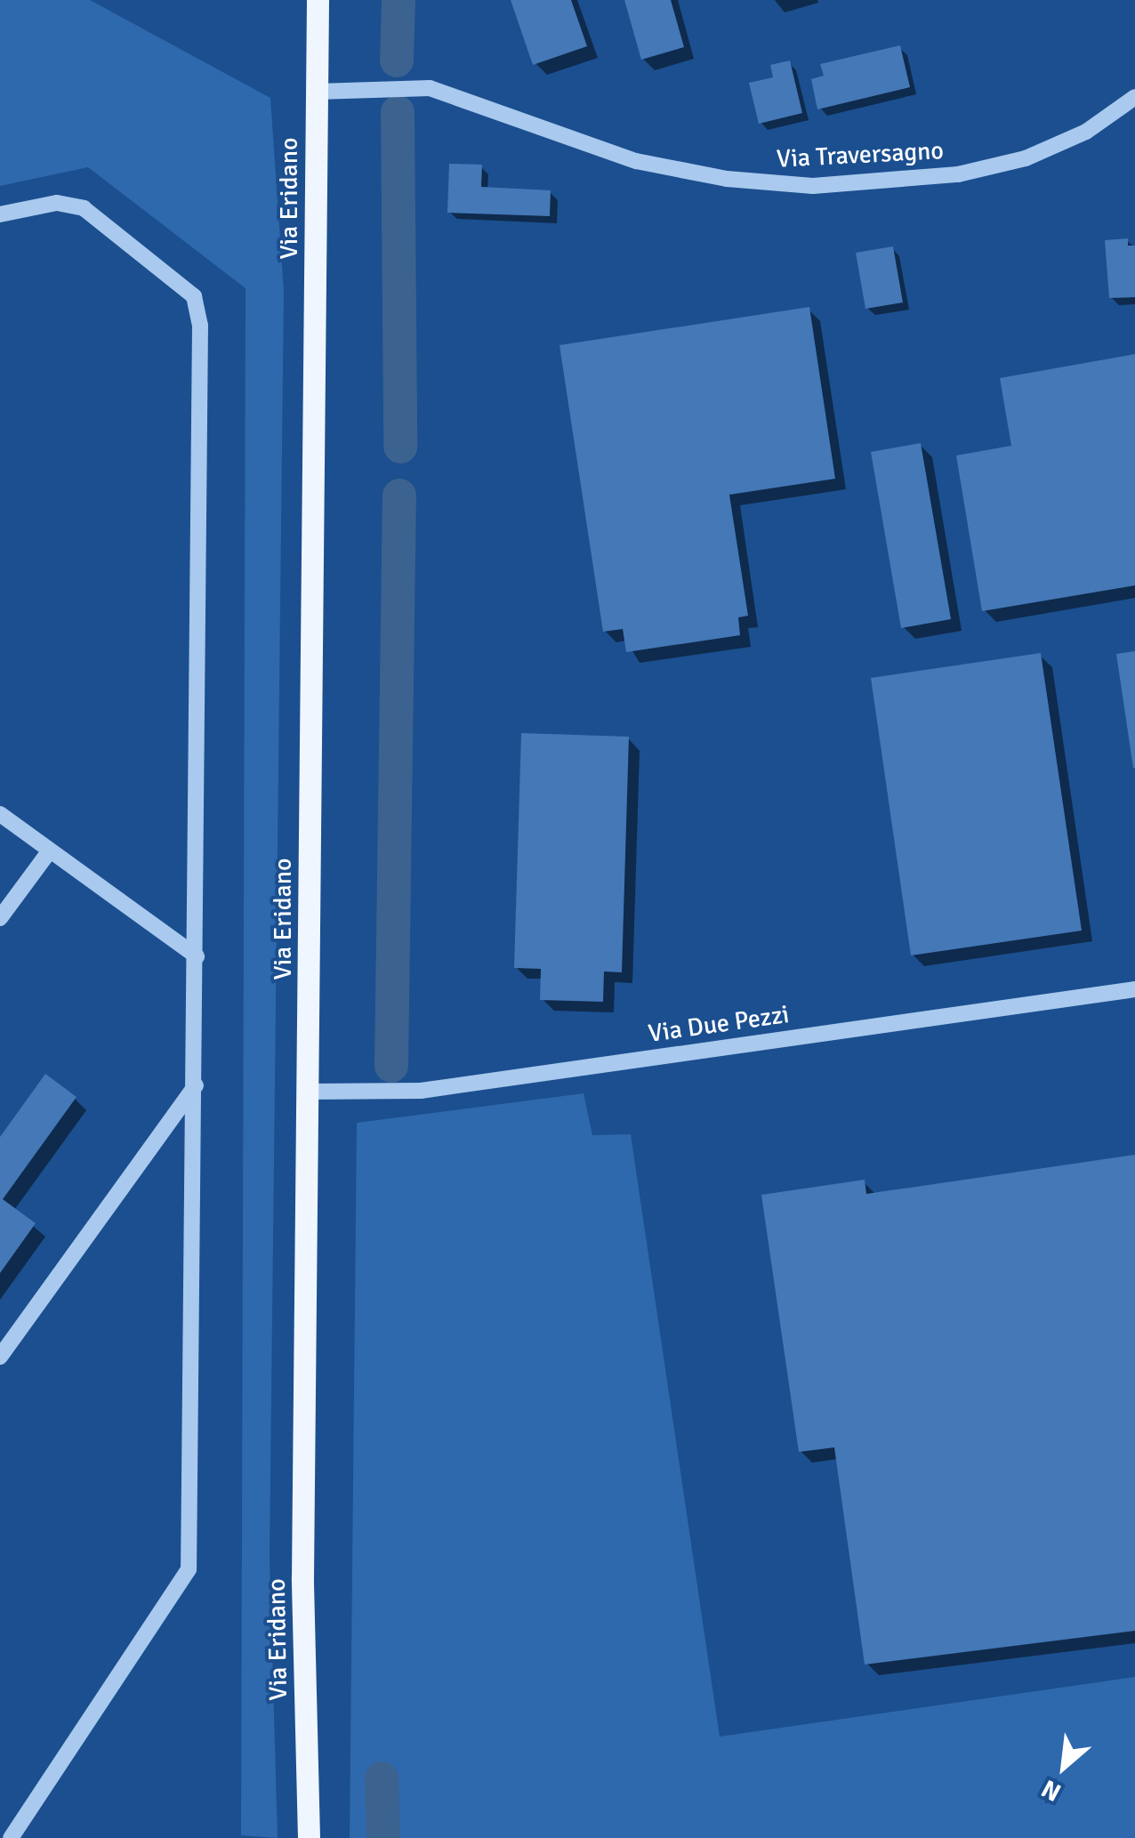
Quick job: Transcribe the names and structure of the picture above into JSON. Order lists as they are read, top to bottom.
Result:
{
  "streets": {
    "main road": ["Via Eridano"],
    "street": ["Via Traversagno", "Via Due Pezzi"]
  },
  "crossings": [
    ["Via Traversagno", "Via Eridano"],
    ["Via Eridano", "Via Due Pezzi"]
  ],
  "north": "bottom left"
}
